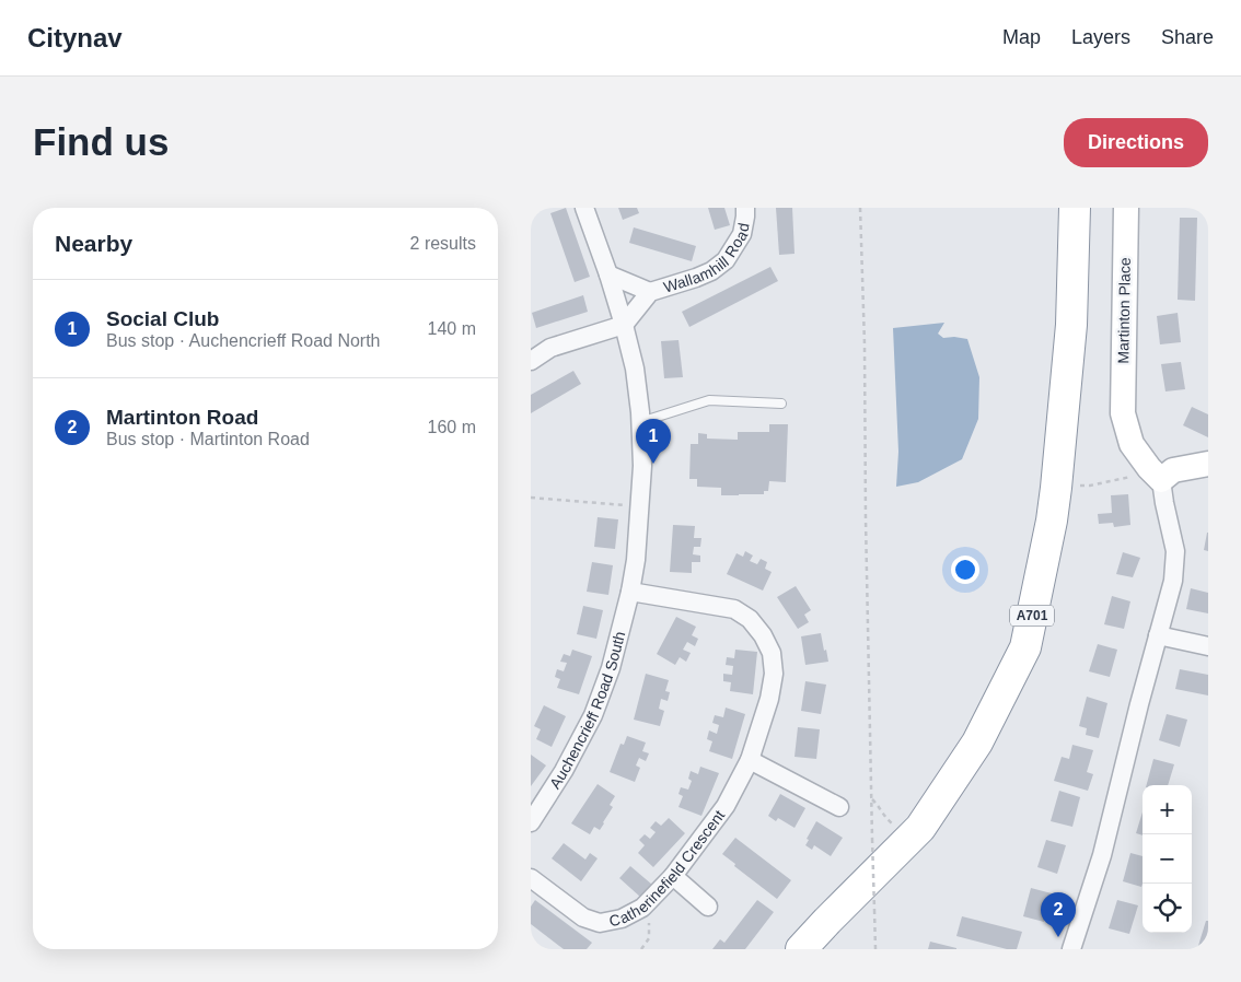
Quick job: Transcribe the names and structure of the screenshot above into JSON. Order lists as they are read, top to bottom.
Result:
{
  "streets": {
    "highway": ["A701"],
    "street": [
      "Wallamhill Road",
      "Martinton Place",
      "Auchencrieff Road South",
      "Catherinefield Crescent"
    ]
  },
  "crossings": [
    ["Wallamhill Road", "Auchencrieff Road South"],
    ["Auchencrieff Road South", "Catherinefield Crescent"]
  ],
  "page": {
    "header": "Citynav",
    "nav": ["Map", "Layers", "Share"],
    "buttons": "Directions",
    "title": "Find us",
    "heading": ["Nearby", "2 results"],
    "list": [
      {
        "mark": "1",
        "name": "Social Club",
        "note": "Bus stop · Auchencrieff Road North",
        "value": "140 m"
      },
      {
        "mark": "2",
        "name": "Martinton Road",
        "note": "Bus stop · Martinton Road",
        "value": "160 m"
      }
    ],
    "pins": ["1", "2"],
    "map_buttons": ["+", "−"]
  }
}
